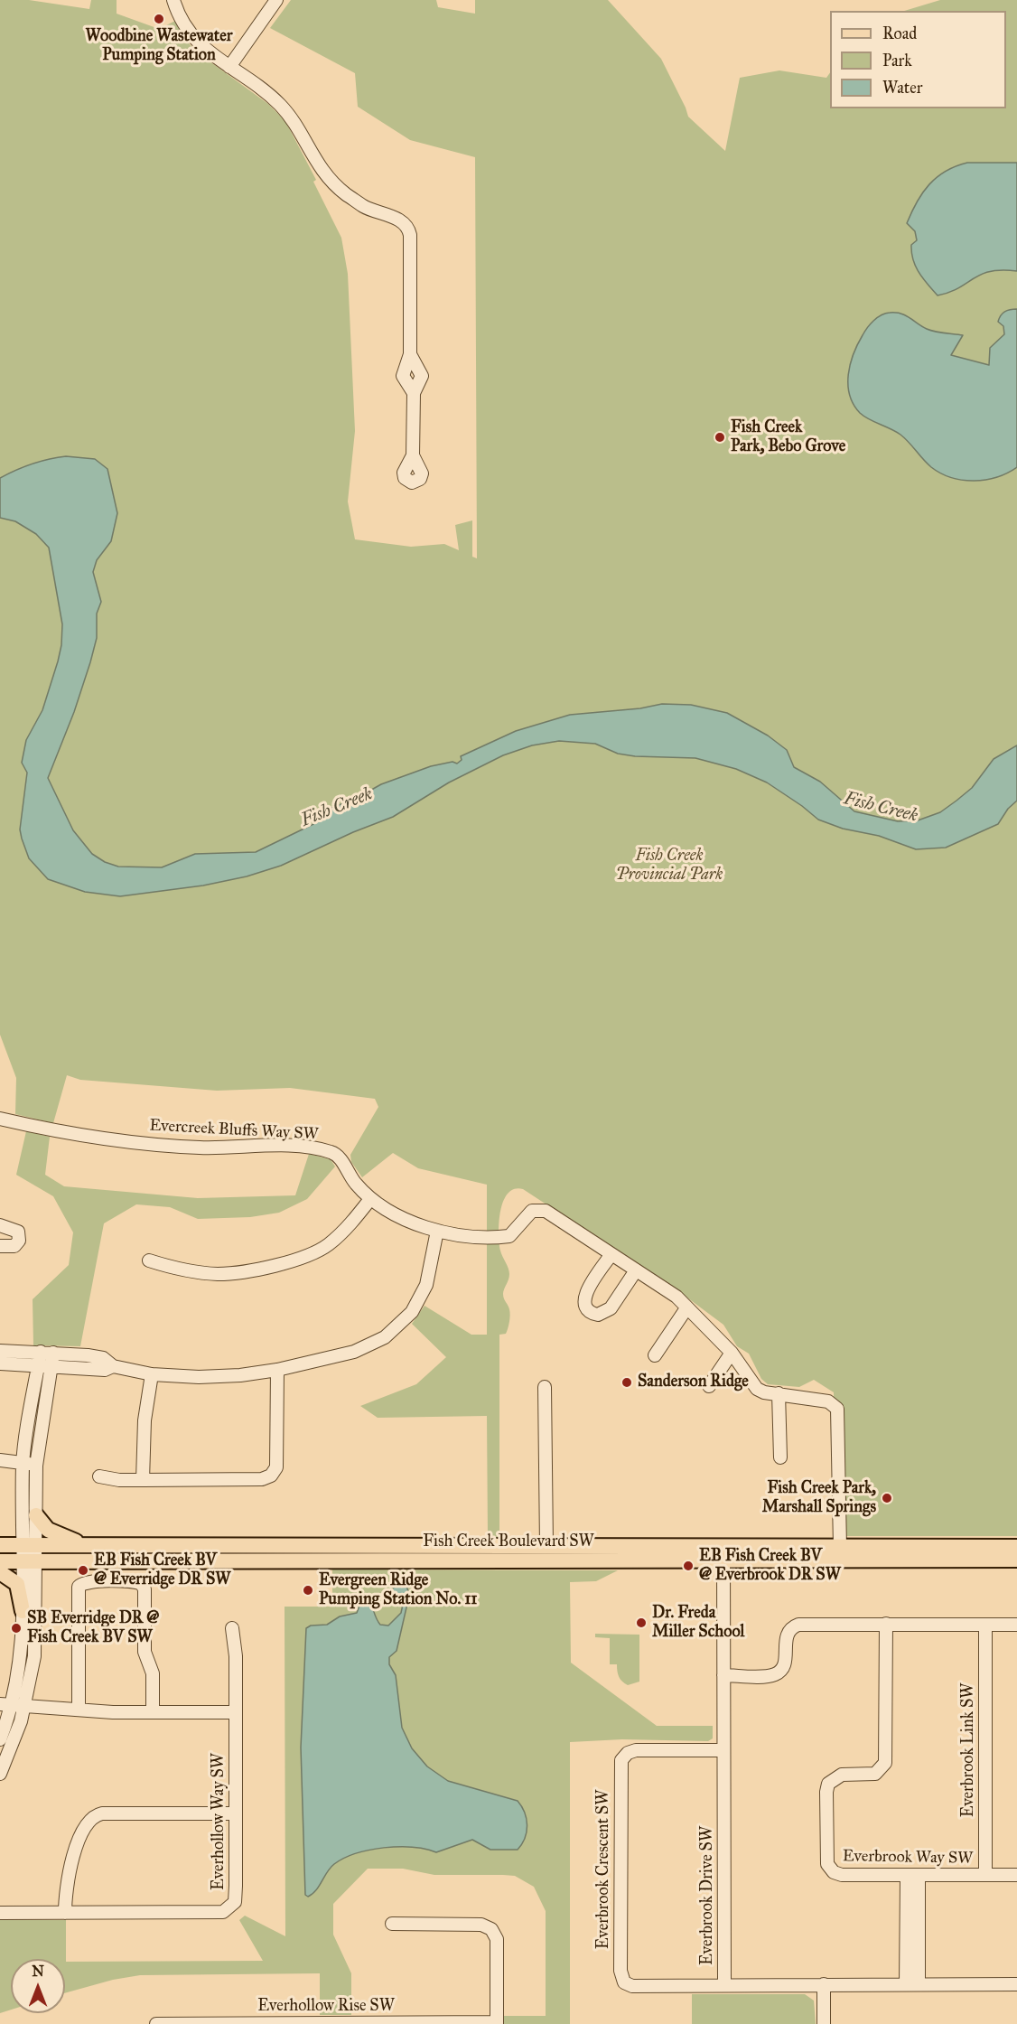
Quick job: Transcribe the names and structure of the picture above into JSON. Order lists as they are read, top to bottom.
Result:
{
  "streets": {
    "main road": ["Fish Creek Boulevard SW"],
    "street": [
      "Evercreek Bluffs Way SW",
      "Everbrook Link SW",
      "Everhollow Way SW",
      "Everbrook Way SW",
      "Everbrook Crescent SW",
      "Everbrook Drive SW",
      "Everhollow Rise SW"
    ]
  },
  "crossings": [
    ["Fish Creek Boulevard SW", "Everbrook Drive SW"],
    ["Everbrook Link SW", "Everbrook Way SW"],
    ["Everbrook Crescent SW", "Everbrook Drive SW"]
  ],
  "water": ["Fish Creek"],
  "parks": ["Fish Creek Provincial Park"],
  "places": [
    "Woodbine Wastewater Pumping Station",
    "Fish Creek Park, Bebo Grove",
    "Sanderson Ridge",
    "Fish Creek Park, Marshall Springs",
    "EB Fish Creek BV @ Everbrook DR SW",
    "EB Fish Creek BV @ Everridge DR SW",
    "Evergreen Ridge Pumping Station No. 11",
    "Dr. Freda Miller School",
    "SB Everridge DR @ Fish Creek BV SW"
  ],
  "legend": ["Road", "Park", "Water"],
  "north": "top"
}
